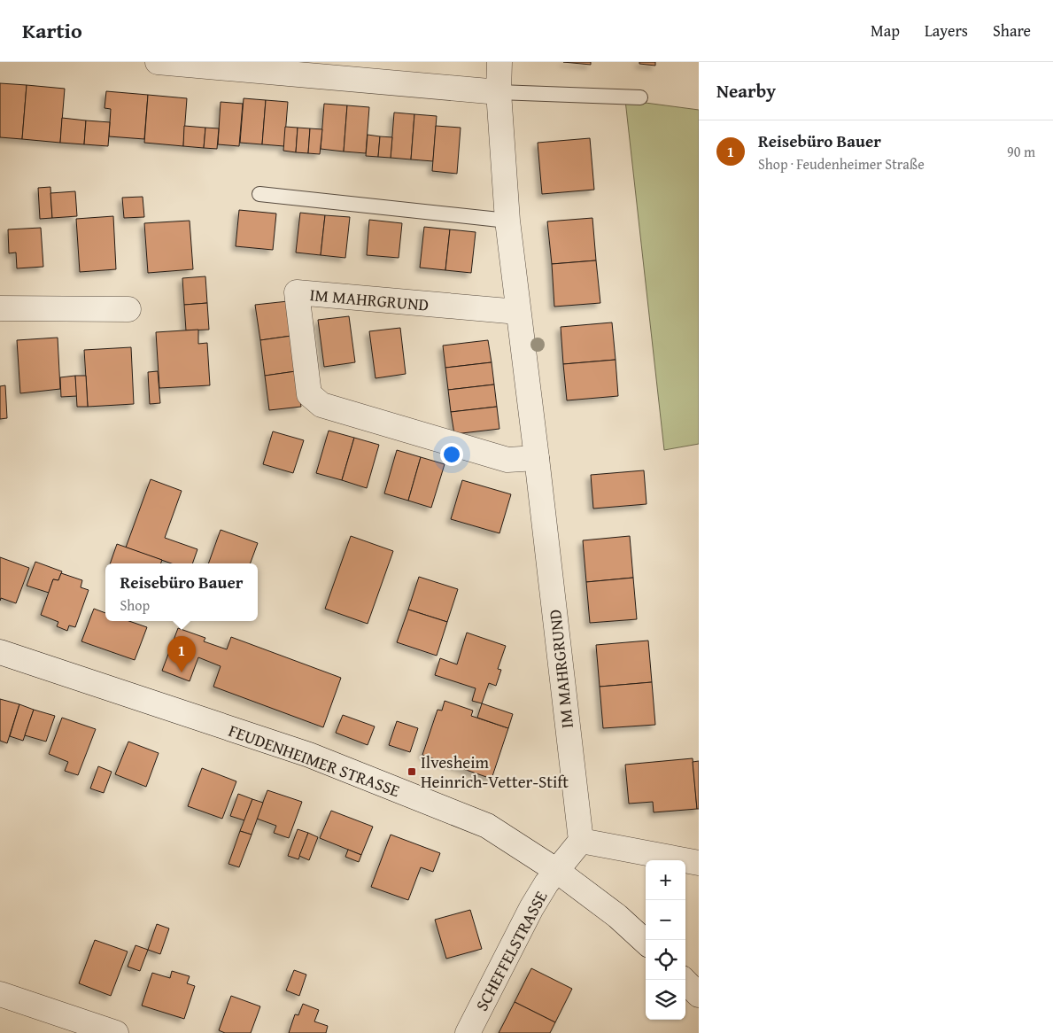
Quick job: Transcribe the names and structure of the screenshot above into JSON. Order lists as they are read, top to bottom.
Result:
{
  "streets": {
    "street": ["IM MAHRGRUND", "FEUDENHEIMER STRASSE", "SCHEFFELSTRASSE"]
  },
  "crossings": [
    ["FEUDENHEIMER STRASSE", "SCHEFFELSTRASSE"]
  ],
  "places": {
    "transit": ["Ilvesheim Heinrich-Vetter-Stift"]
  },
  "page": {
    "header": "Kartio",
    "nav": ["Map", "Layers", "Share"],
    "heading": "Nearby",
    "list": [
      {
        "mark": "1",
        "name": "Reisebüro Bauer",
        "note": "Shop · Feudenheimer Straße",
        "value": "90 m"
      }
    ],
    "popup": ["Reisebüro Bauer", "Shop"],
    "pins": "1",
    "map_buttons": ["+", "−"]
  }
}
